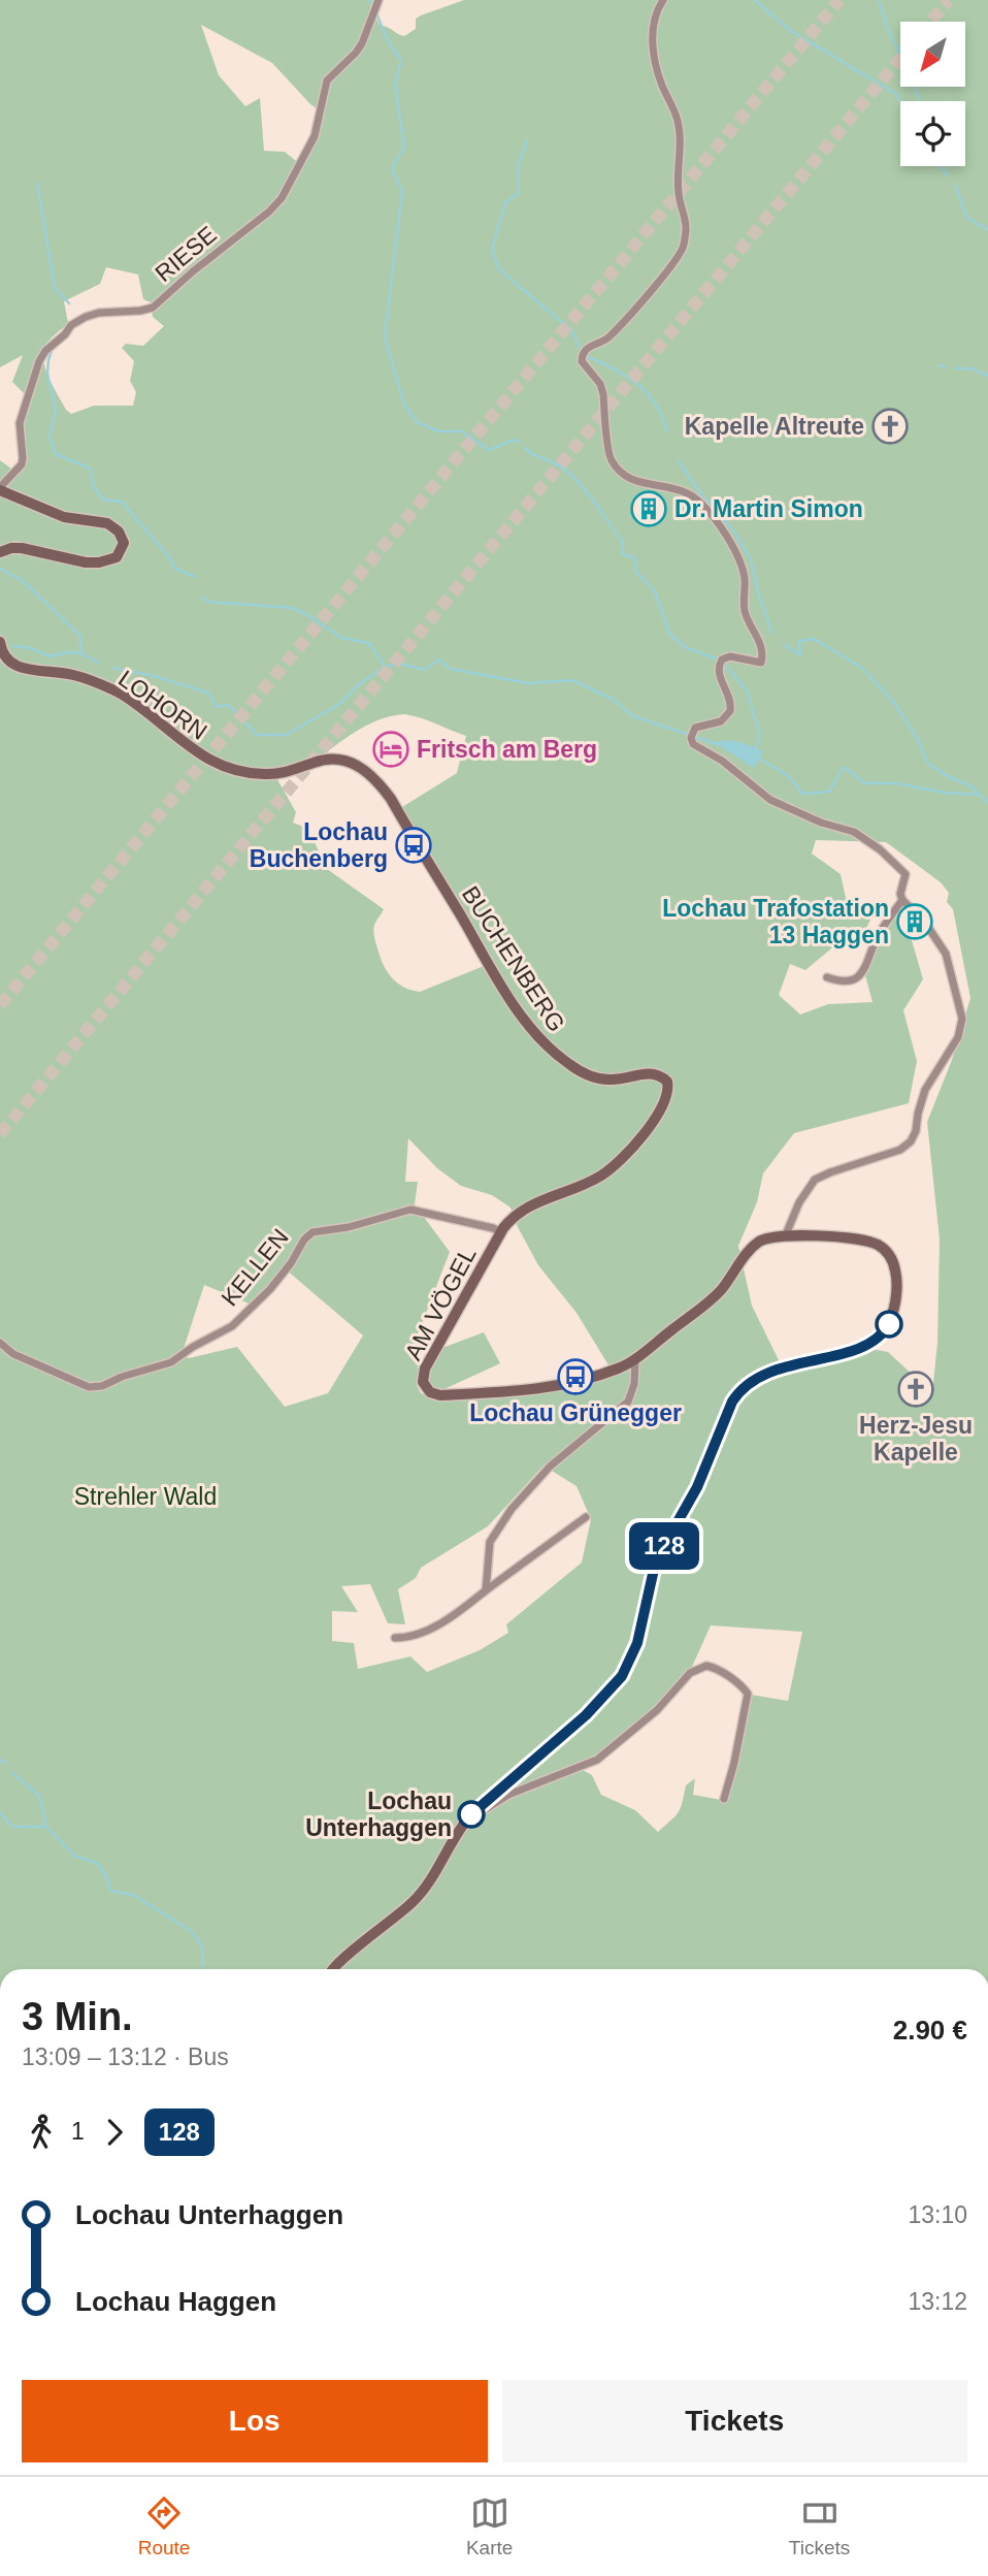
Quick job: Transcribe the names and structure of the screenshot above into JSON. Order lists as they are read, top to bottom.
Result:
{
  "streets": {
    "street": [
      "RIESE",
      "LOHORN",
      "BUCHENBERG",
      "KELLEN",
      "AM VÖGEL"
    ]
  },
  "crossings": [
    ["LOHORN", "BUCHENBERG"],
    ["BUCHENBERG", "AM VÖGEL"],
    ["KELLEN", "AM VÖGEL"]
  ],
  "parks": ["Strehler Wald"],
  "places": {
    "church": ["Kapelle Altreute", "Herz-Jesu Kapelle"],
    "building": ["Dr. Martin Simon", "Lochau Trafostation 13 Haggen"],
    "hotel": ["Fritsch am Berg"],
    "bus stop": ["Lochau Buchenberg", "Lochau Grünegger"],
    "other": ["Lochau Unterhaggen"]
  },
  "lines": ["bus line 128"],
  "north": "bottom left",
  "page": {
    "on_map": "128",
    "heading": ["3 Min.", "13:09 – 13:12 · Bus", "2.90 €"],
    "legs": ["1", "128"],
    "list": [
      {
        "name": "Lochau Unterhaggen",
        "value": "13:10"
      },
      {
        "name": "Lochau Haggen",
        "value": "13:12"
      }
    ],
    "buttons": ["Los", "Tickets"],
    "tabs": ["Route", "Karte", "Tickets"]
  }
}
